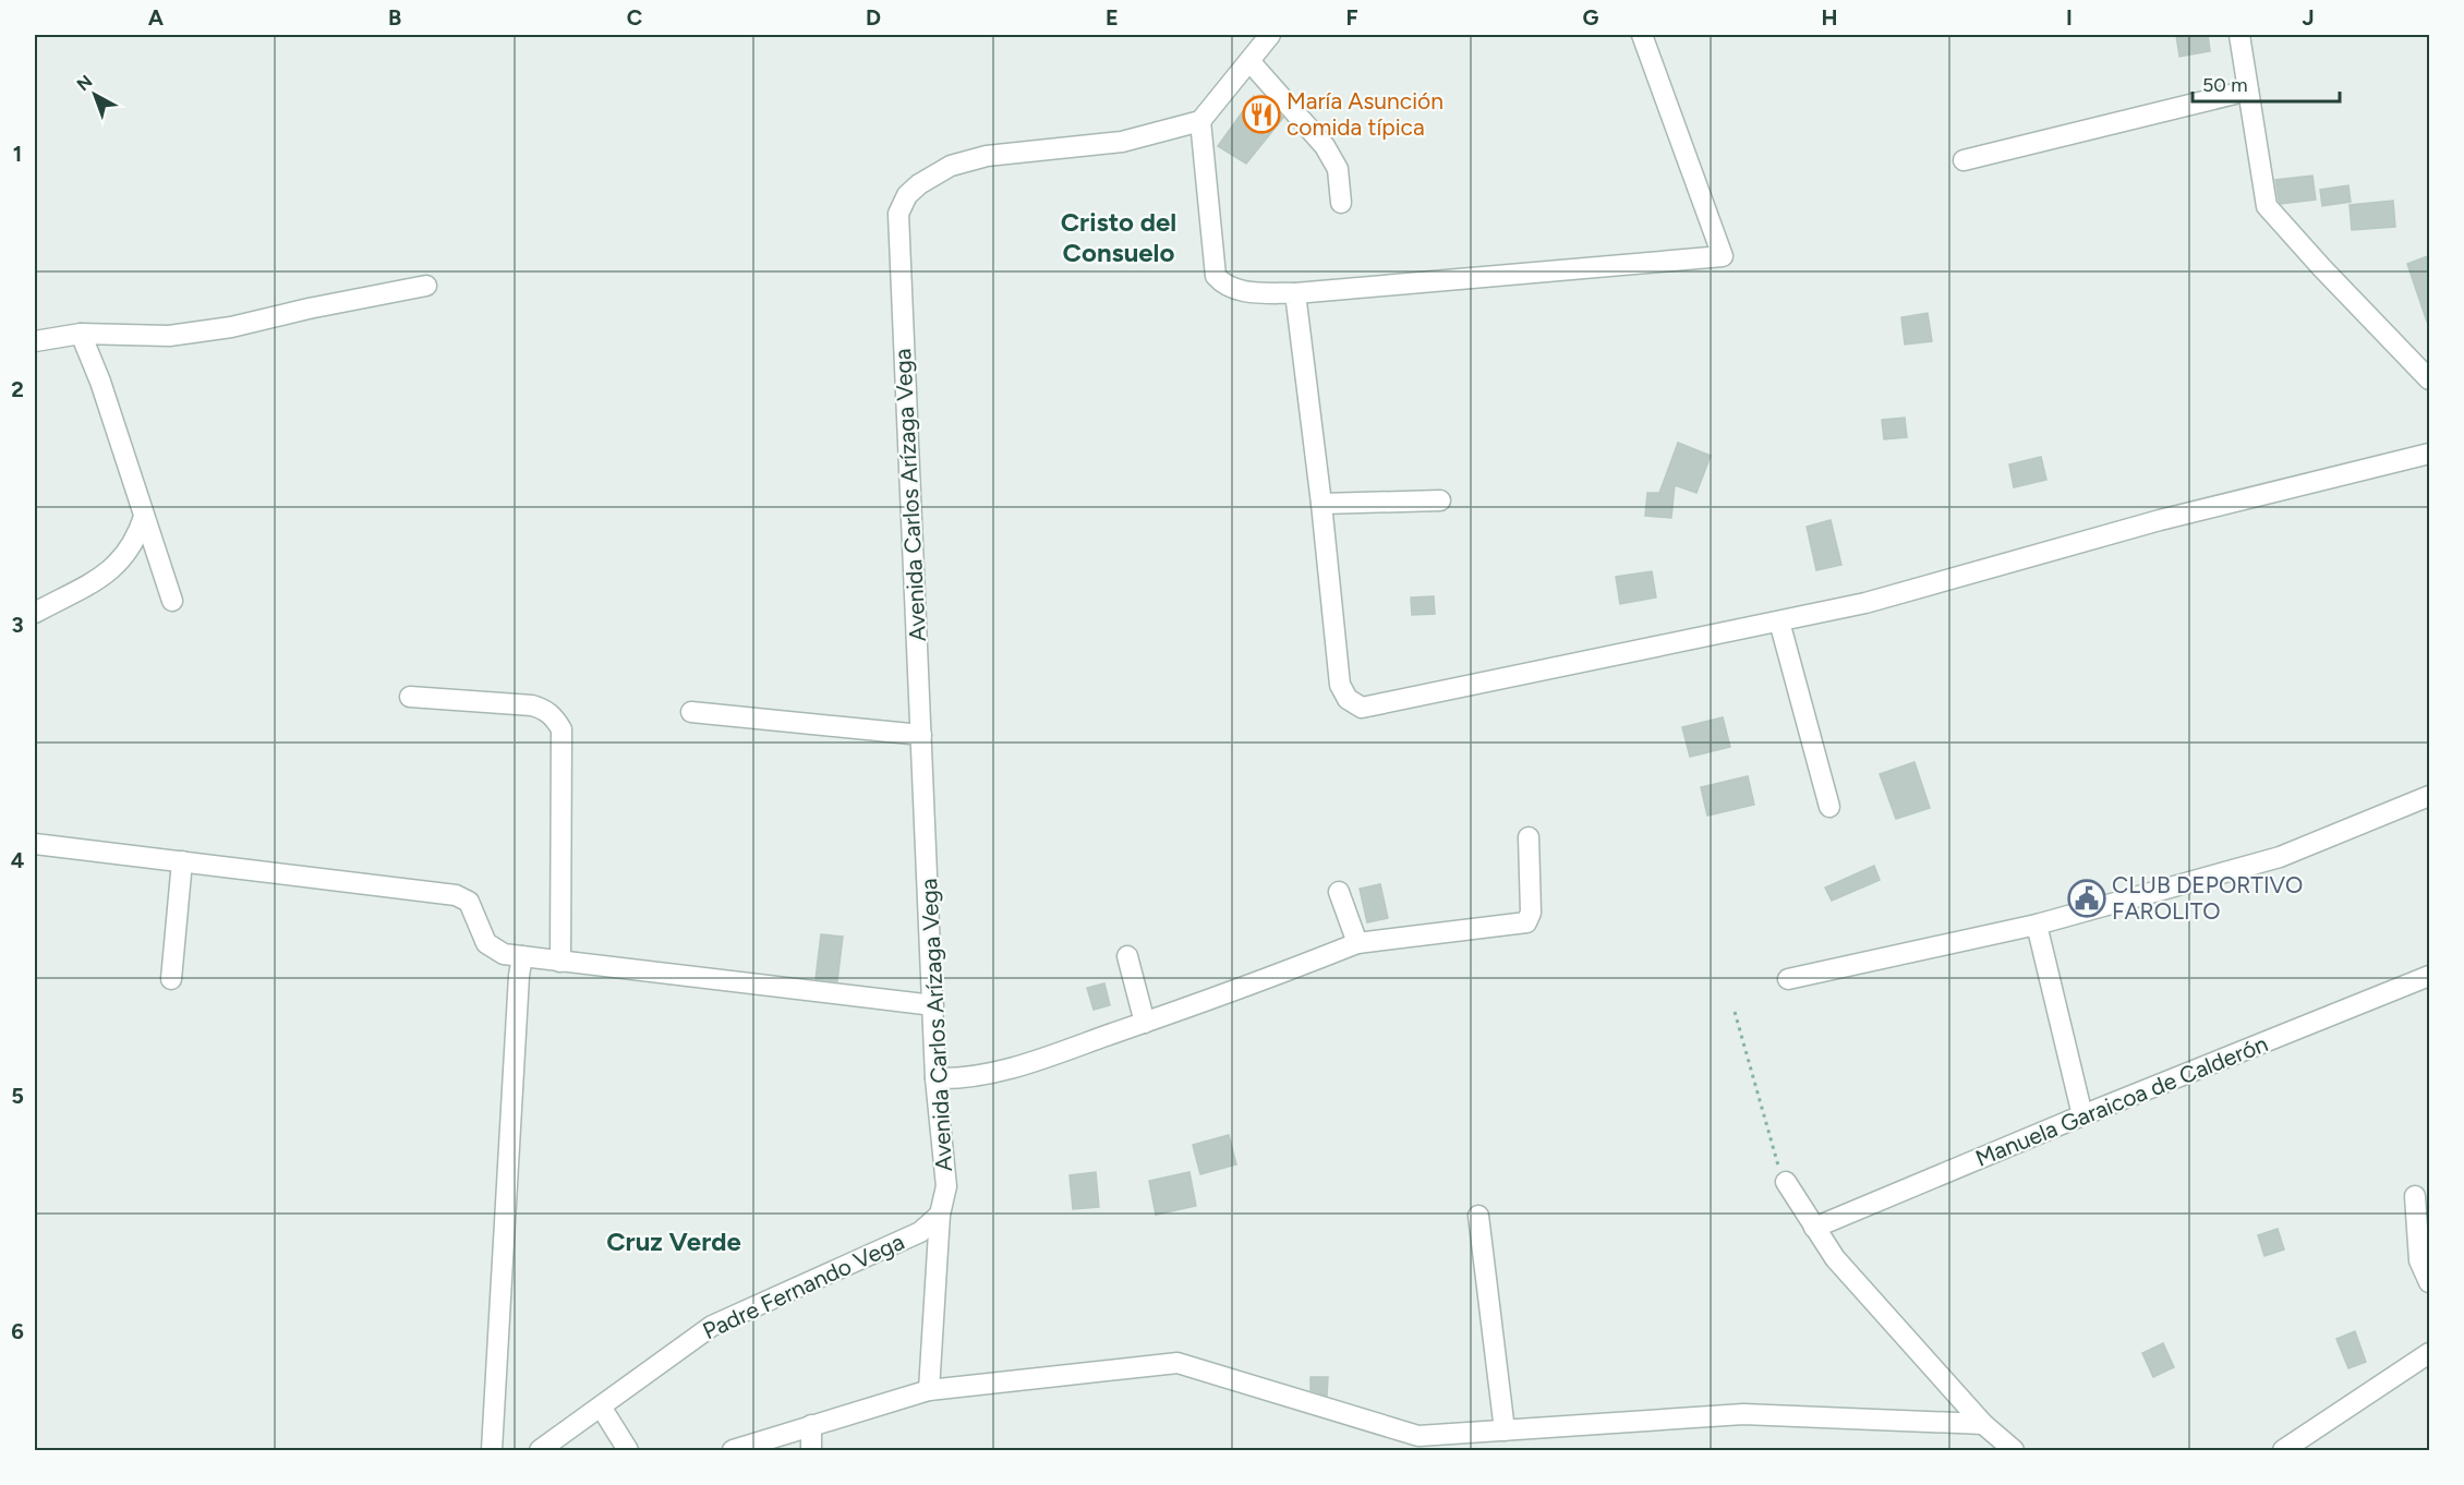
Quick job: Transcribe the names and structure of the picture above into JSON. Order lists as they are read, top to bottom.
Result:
{
  "streets": {
    "street": ["Avenida Carlos Arízaga Vega", "Manuela Garaicoa de Calderón", "Padre Fernando Vega"]
  },
  "crossings": [
    ["Avenida Carlos Arízaga Vega", "Padre Fernando Vega"]
  ],
  "districts": ["Cristo del Consuelo", "Cruz Verde"],
  "places": {
    "restaurant": ["María Asunción comida típica"],
    "public building": ["CLUB DEPORTIVO FAROLITO"]
  },
  "scale_bar": "50 m",
  "north": "top left",
  "grid": {
    "columns": [
      "A",
      "B",
      "C",
      "D",
      "E",
      "F",
      "G",
      "H",
      "I",
      "J"
    ],
    "rows": [
      "1",
      "2",
      "3",
      "4",
      "5",
      "6"
    ]
  }
}
